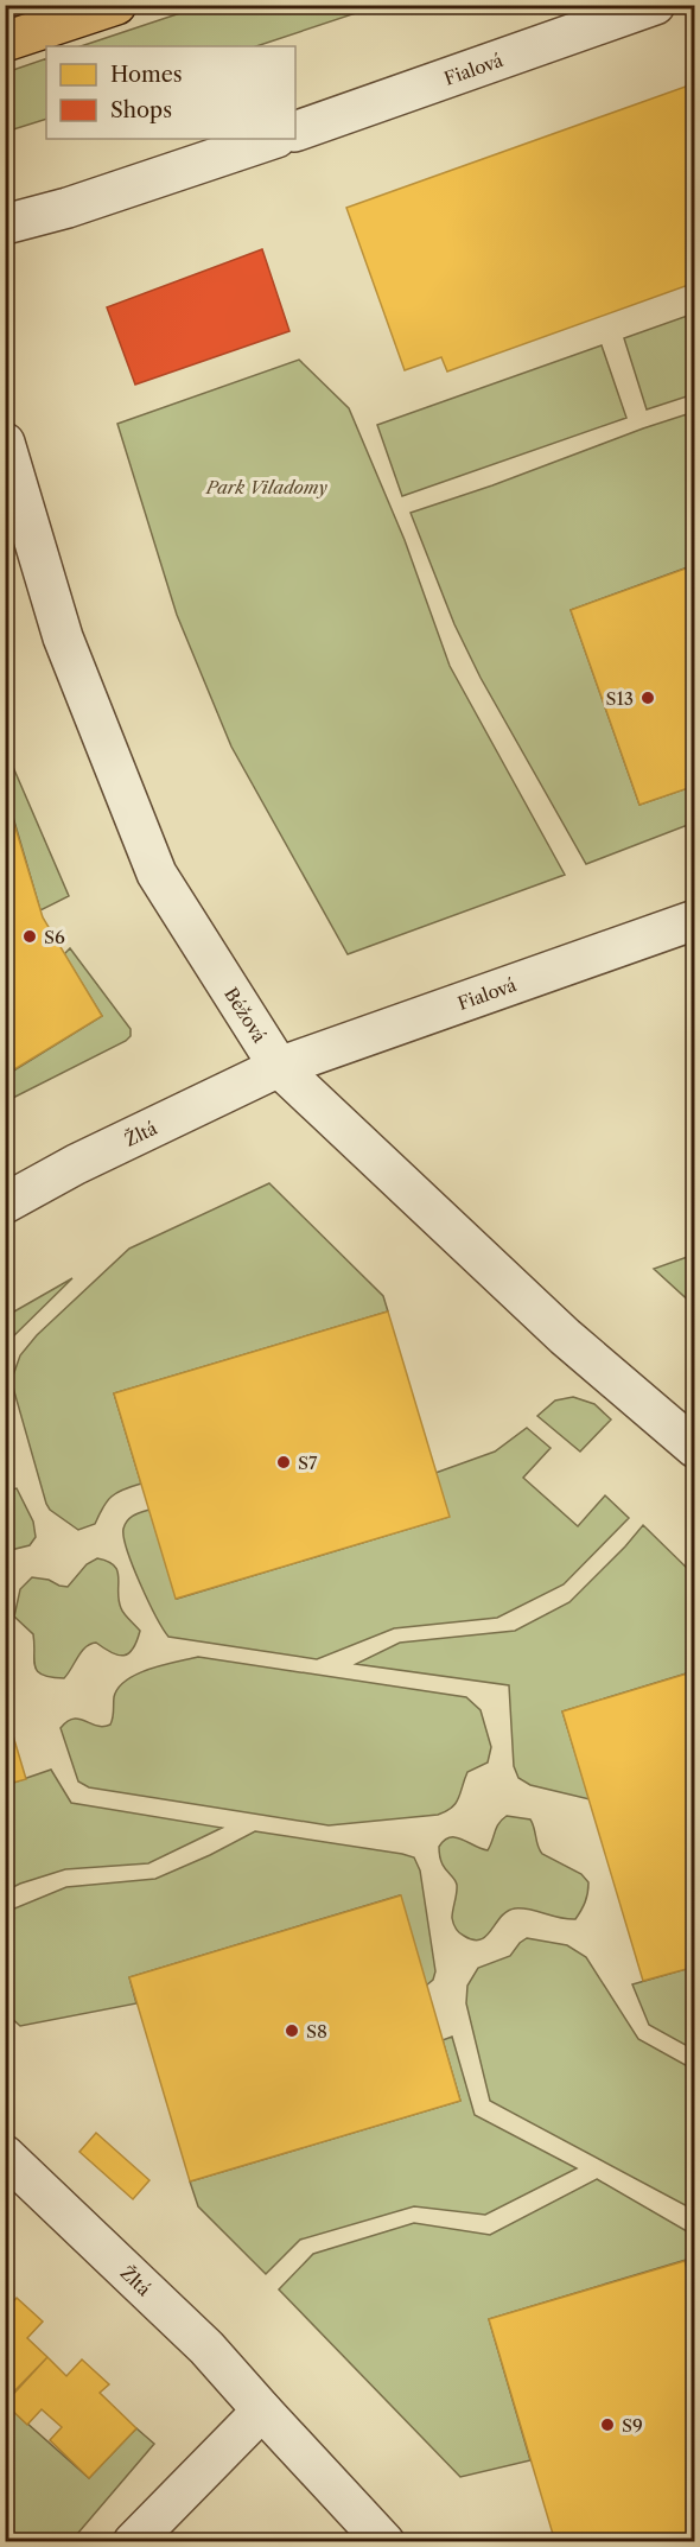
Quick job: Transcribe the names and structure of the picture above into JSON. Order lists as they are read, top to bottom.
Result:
{
  "streets": {
    "street": ["Fialová", "Béžová", "Žltá"]
  },
  "crossings": [
    ["Fialová", "Béžová"],
    ["Fialová", "Žltá"],
    ["Béžová", "Žltá"]
  ],
  "parks": ["Park Viladomy"],
  "places": [
    "S13",
    "S6",
    "S7",
    "S8",
    "S9"
  ],
  "legend": ["Homes", "Shops"]
}
